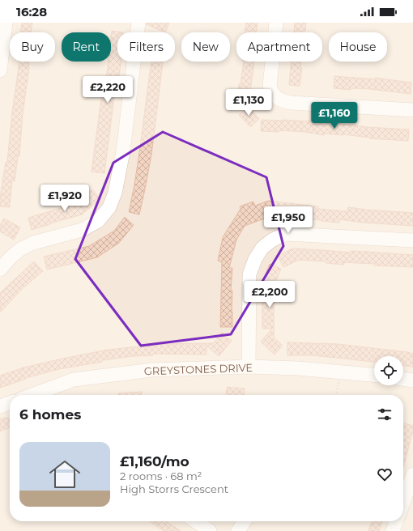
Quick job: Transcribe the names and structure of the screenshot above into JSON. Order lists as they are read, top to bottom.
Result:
{
  "streets": {
    "street": ["GREYSTONES DRIVE"]
  },
  "page": {
    "status": "16:28",
    "chip": [
      "Buy",
      "Rent",
      "Filters",
      "New",
      "Apartment",
      "House"
    ],
    "price": [
      "£2,220",
      "£1,130",
      "£1,160",
      "£1,920",
      "£1,950",
      "£2,200"
    ],
    "heading": "6 homes",
    "list": [
      {
        "name": "£1,160/mo",
        "note": "2 rooms · 68 m² · High Storrs Crescent"
      }
    ]
  }
}
